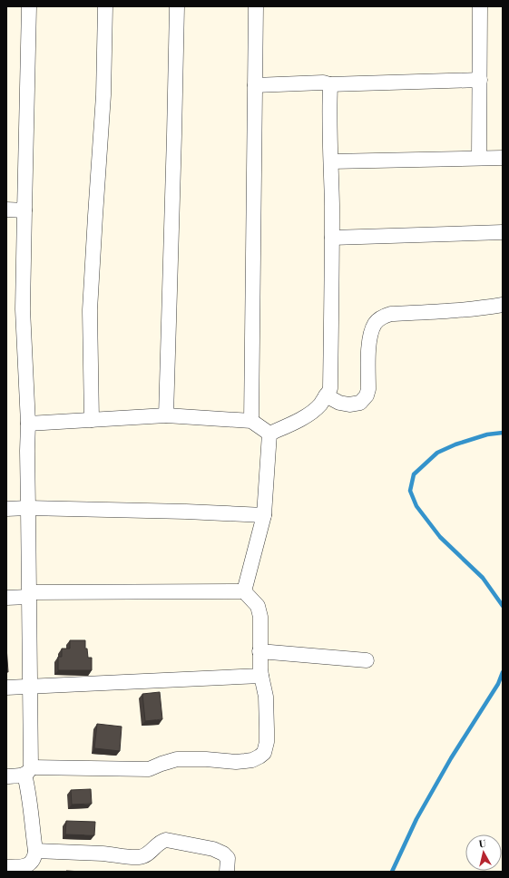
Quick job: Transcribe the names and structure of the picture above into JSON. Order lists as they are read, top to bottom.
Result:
{
  "north": "top"
}
